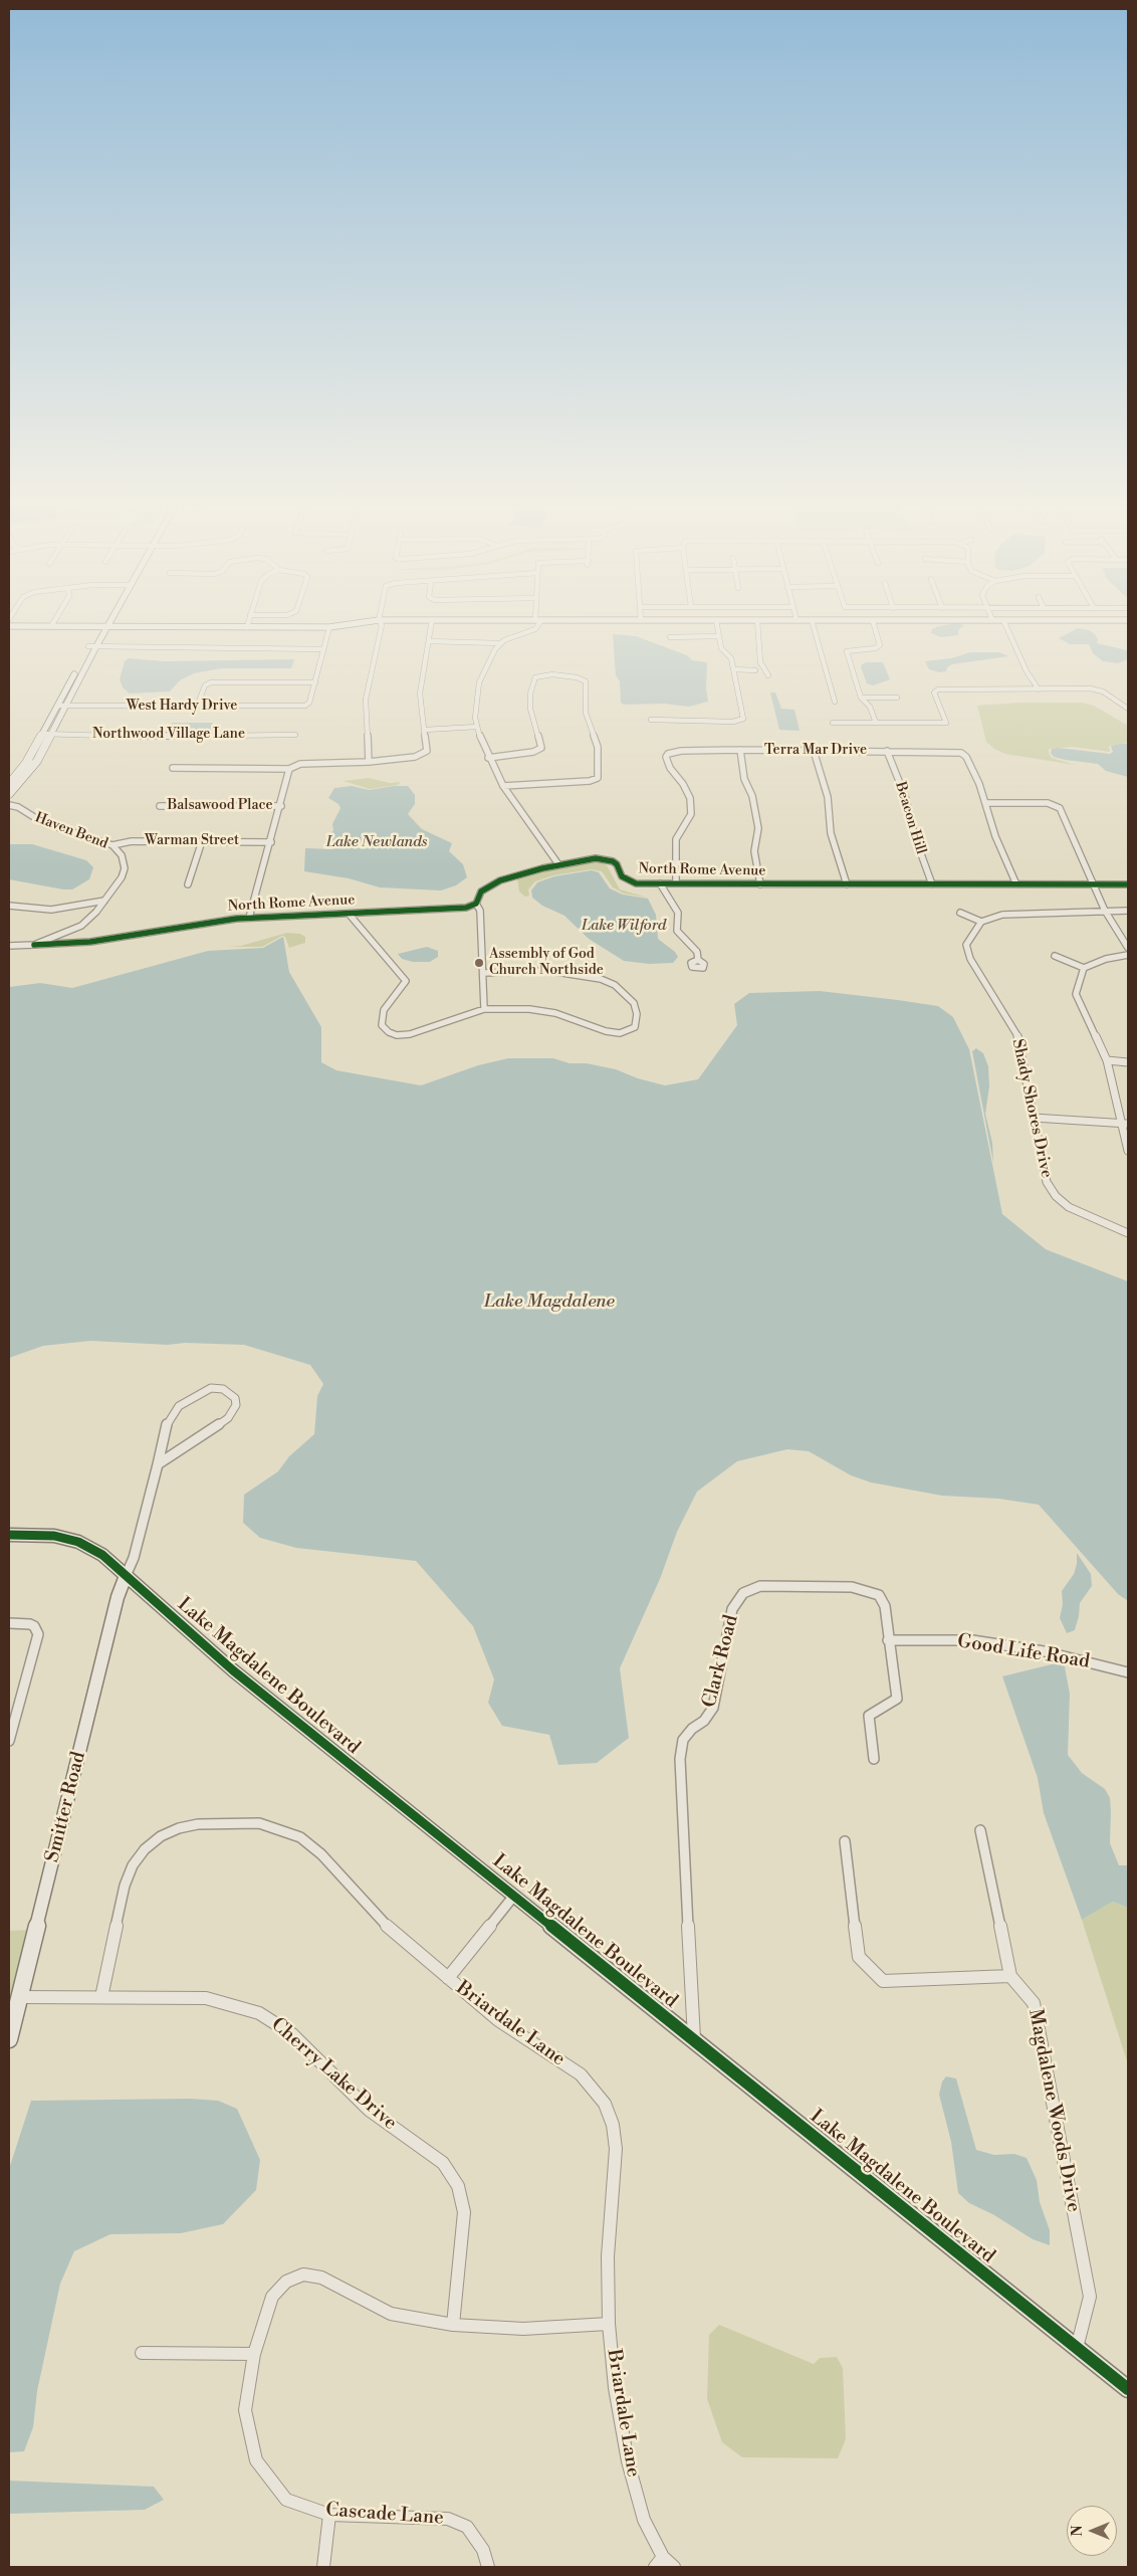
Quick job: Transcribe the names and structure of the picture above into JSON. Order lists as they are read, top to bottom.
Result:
{
  "streets": {
    "street": [
      "West Hardy Drive",
      "Northwood Village Lane",
      "Terra Mar Drive",
      "Balsawood Place",
      "Beacon Hill",
      "Haven Bend",
      "Warman Street",
      "North Rome Avenue",
      "Shady Shores Drive",
      "Good Life Road",
      "Clark Road",
      "Lake Magdalene Boulevard",
      "Smitter Road",
      "Briardale Lane",
      "Cherry Lake Drive",
      "Magdalene Woods Drive",
      "Cascade Lane"
    ]
  },
  "crossings": [
    ["Terra Mar Drive", "Beacon Hill"],
    ["Terra Mar Drive", "North Rome Avenue"],
    ["Beacon Hill", "North Rome Avenue"],
    ["Haven Bend", "Warman Street"],
    ["Haven Bend", "North Rome Avenue"],
    ["Good Life Road", "Clark Road"],
    ["Clark Road", "Lake Magdalene Boulevard"],
    ["Lake Magdalene Boulevard", "Smitter Road"],
    ["Lake Magdalene Boulevard", "Magdalene Woods Drive"],
    ["Smitter Road", "Cherry Lake Drive"],
    ["Briardale Lane", "Cherry Lake Drive"],
    ["Briardale Lane", "Cascade Lane"],
    ["Cherry Lake Drive", "Cascade Lane"]
  ],
  "water": ["Lake Newlands", "Lake Wilford", "Lake Magdalene"],
  "places": ["Assembly of God Church Northside"],
  "north": "left"
}
